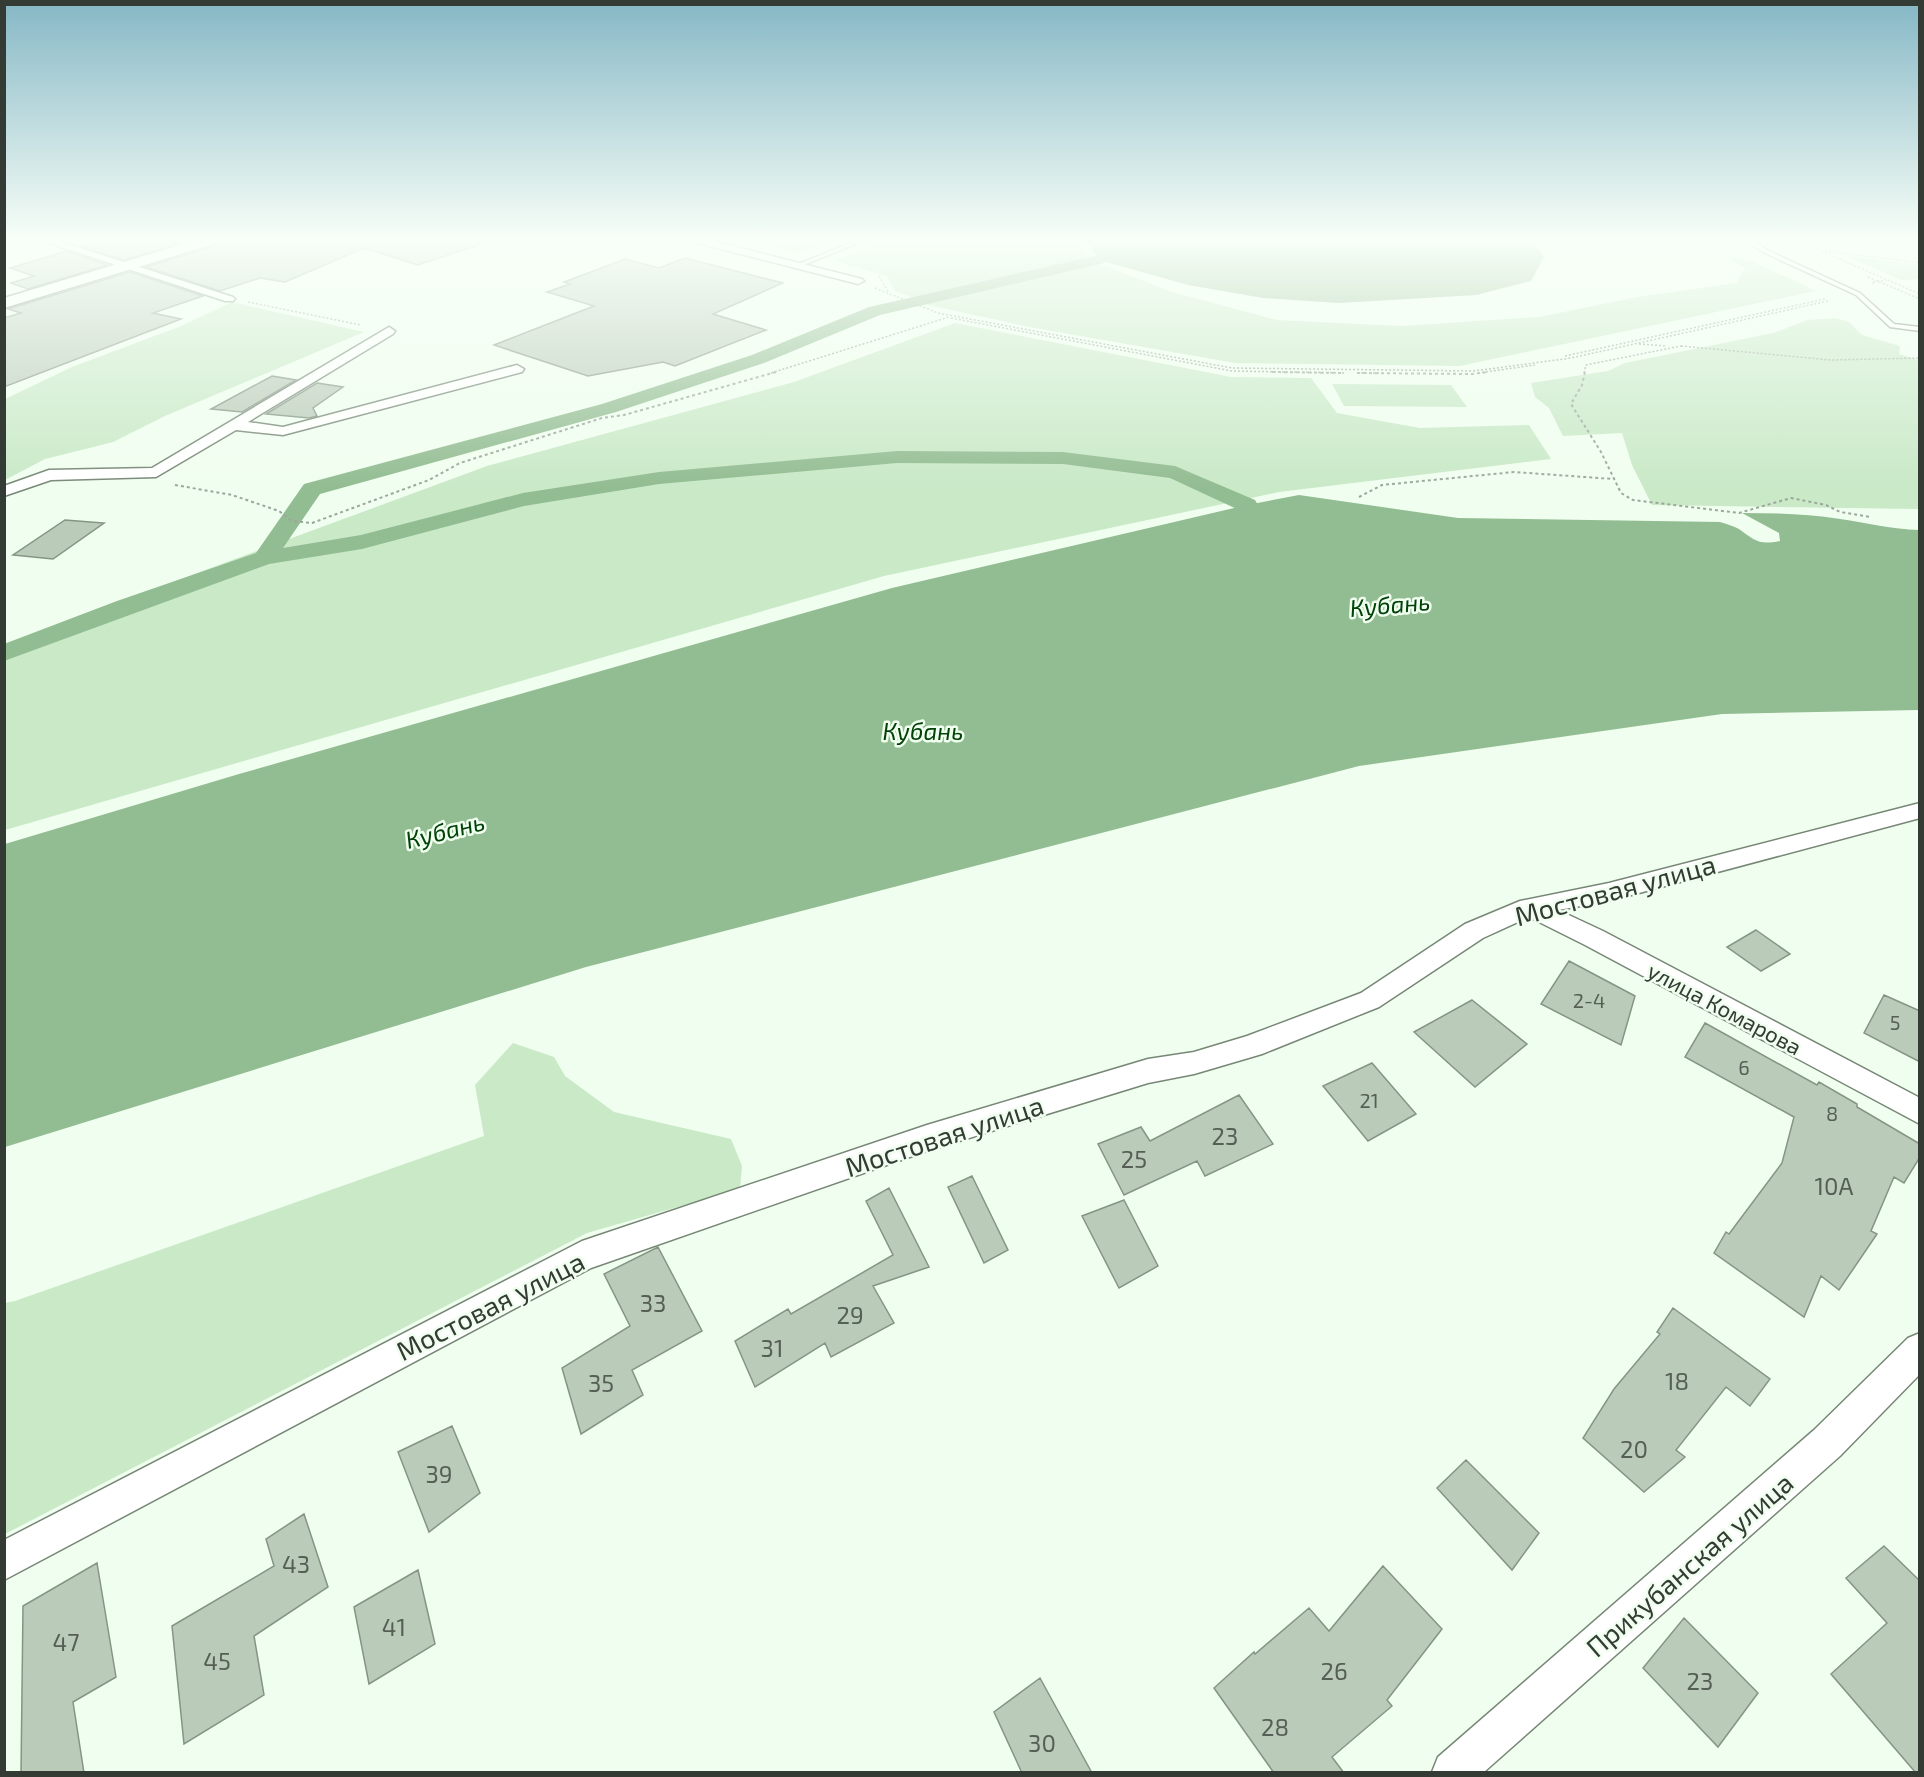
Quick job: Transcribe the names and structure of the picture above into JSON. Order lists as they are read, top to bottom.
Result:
{
  "streets": {
    "street": ["Мостовая улица", "улица Комарова", "Прикубанская улица"]
  },
  "crossings": [
    ["Мостовая улица", "улица Комарова"]
  ],
  "water": ["Кубань"],
  "house_numbers": [
    "2-4",
    "5",
    "6",
    "21",
    "8",
    "23",
    "25",
    "10А",
    "33",
    "29",
    "31",
    "18",
    "35",
    "20",
    "39",
    "43",
    "41",
    "47",
    "45",
    "26",
    "23",
    "28",
    "30"
  ]
}
